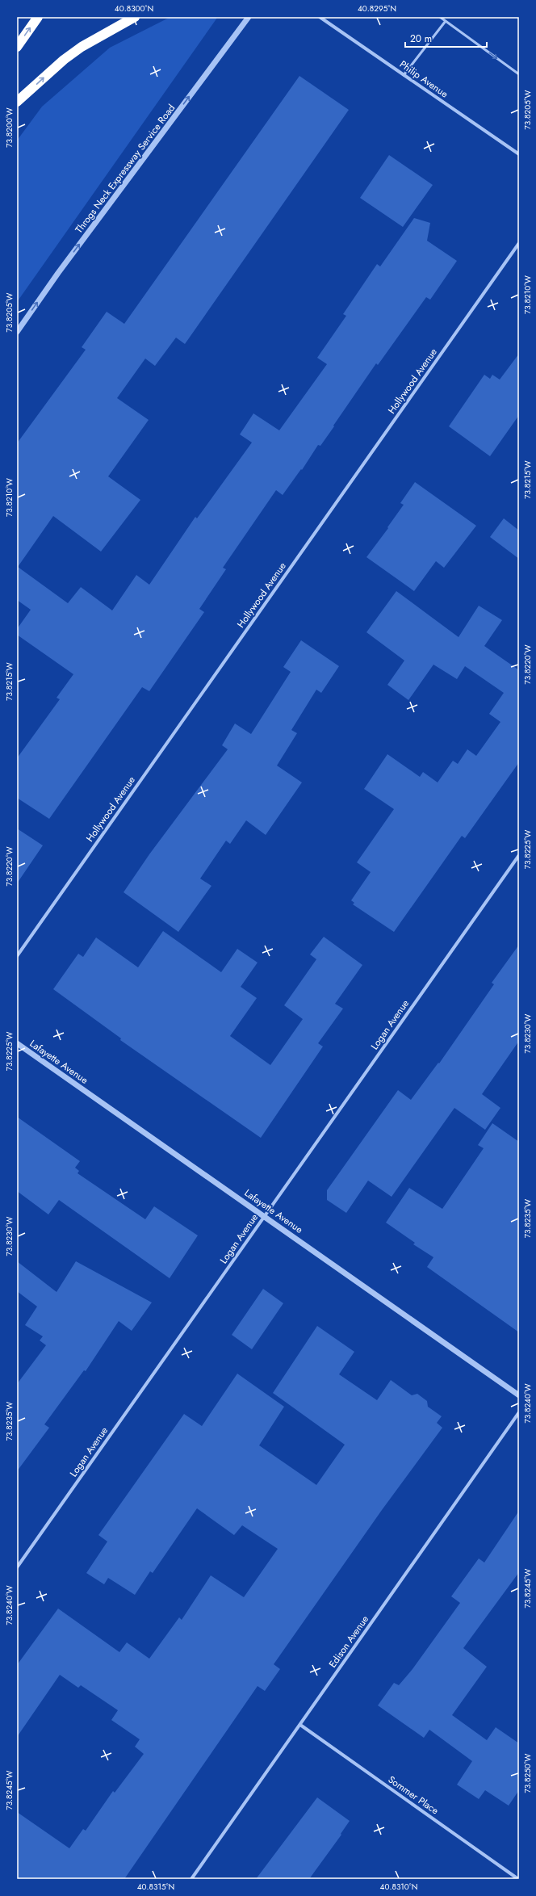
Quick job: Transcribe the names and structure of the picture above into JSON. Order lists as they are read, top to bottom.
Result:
{
  "streets": {
    "street": [
      "Philip Avenue",
      "Throgs Neck Expressway Service Road",
      "Hollywood Avenue",
      "Logan Avenue",
      "Lafayette Avenue",
      "Edison Avenue",
      "Sommer Place"
    ]
  },
  "crossings": [
    ["Logan Avenue", "Lafayette Avenue"],
    ["Edison Avenue", "Sommer Place"]
  ],
  "one_way": ["Throgs Neck Expressway Service Road"],
  "scale_bar": "20 m",
  "coordinates": [
    "40.8300°N",
    "40.8295°N",
    "73.8205°W",
    "73.8200°W",
    "73.8210°W",
    "73.8215°W",
    "73.8220°W",
    "73.8225°W",
    "73.8230°W",
    "73.8235°W",
    "73.8240°W",
    "73.8245°W",
    "73.8250°W",
    "40.8315°N",
    "40.8310°N"
  ]
}
